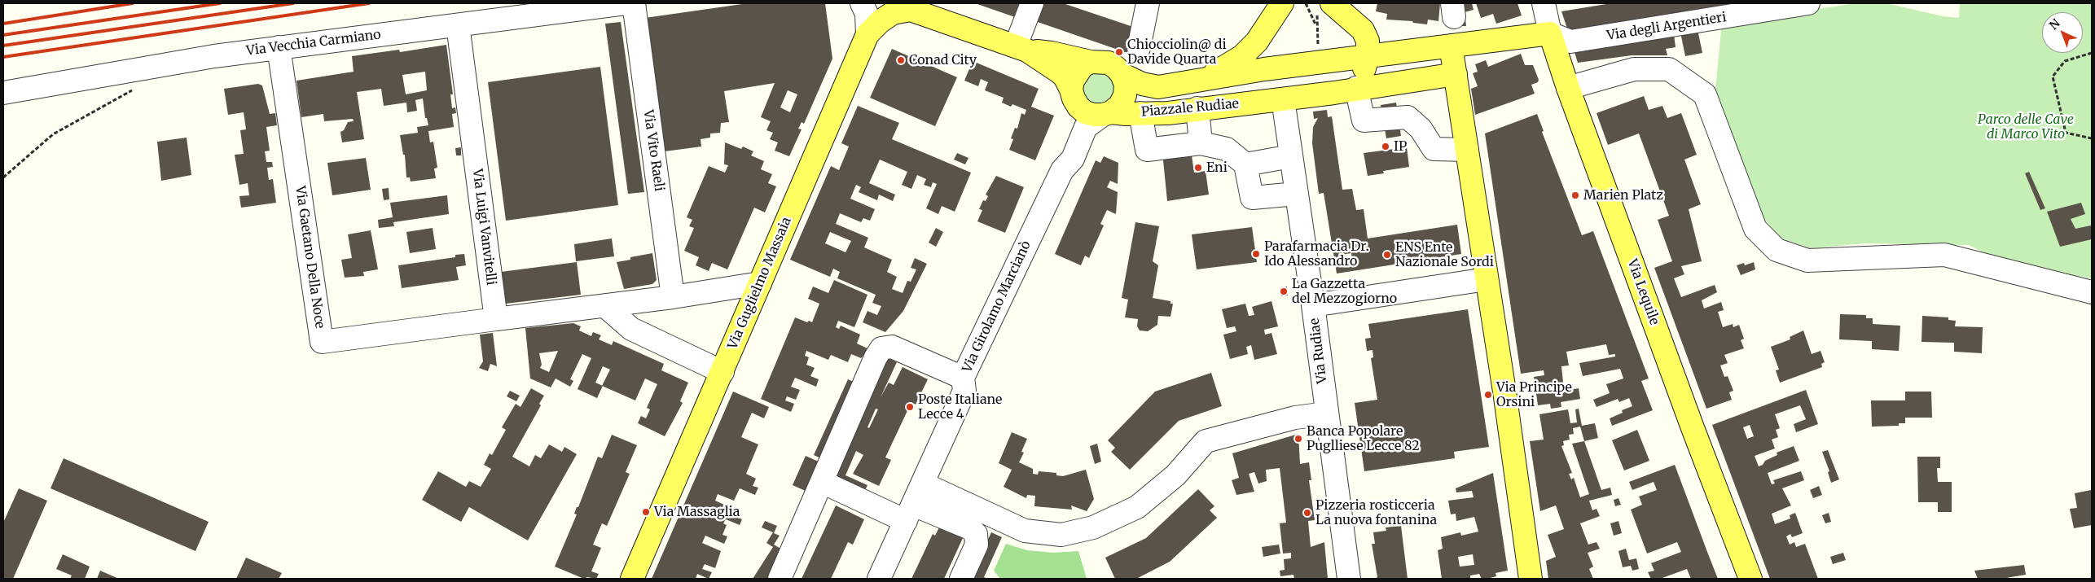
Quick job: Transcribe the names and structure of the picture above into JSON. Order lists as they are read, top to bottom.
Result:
{
  "streets": {
    "main road": ["Piazzale Rudiae", "Via Guglielmo Massaia", "Via Lequile"],
    "street": [
      "Via degli Argentieri",
      "Via Vecchia Carmiano",
      "Via Vito Raeli",
      "Via Luigi Vanvitelli",
      "Via Gaetano Della Noce",
      "Via Girolamo Marcianò",
      "Via Rudiae"
    ]
  },
  "crossings": [
    ["Via degli Argentieri", "Piazzale Rudiae"],
    ["Via degli Argentieri", "Via Lequile"],
    ["Via Vecchia Carmiano", "Via Luigi Vanvitelli"],
    ["Via Vecchia Carmiano", "Via Gaetano Della Noce"],
    ["Piazzale Rudiae", "Via Guglielmo Massaia"],
    ["Piazzale Rudiae", "Via Lequile"],
    ["Piazzale Rudiae", "Via Girolamo Marcianò"],
    ["Piazzale Rudiae", "Via Rudiae"],
    ["Via Luigi Vanvitelli", "Via Gaetano Della Noce"]
  ],
  "parks": ["Parco delle Cave di Marco Vito"],
  "places": [
    "Chiocciolin@ di Davide Quarta",
    "Conad City",
    "IP",
    "Eni",
    "Marien Platz",
    "Parafarmacia Dr. Ido Alessandro",
    "ENS Ente Nazionale Sordi",
    "La Gazzetta del Mezzogiorno",
    "Via Principe Orsini",
    "Poste Italiane Lecce 4",
    "Banca Popolare Puglliese Lecce 82",
    "Via Massaglia",
    "Pizzeria rosticceria La nuova fontanina"
  ],
  "north": "top left"
}
